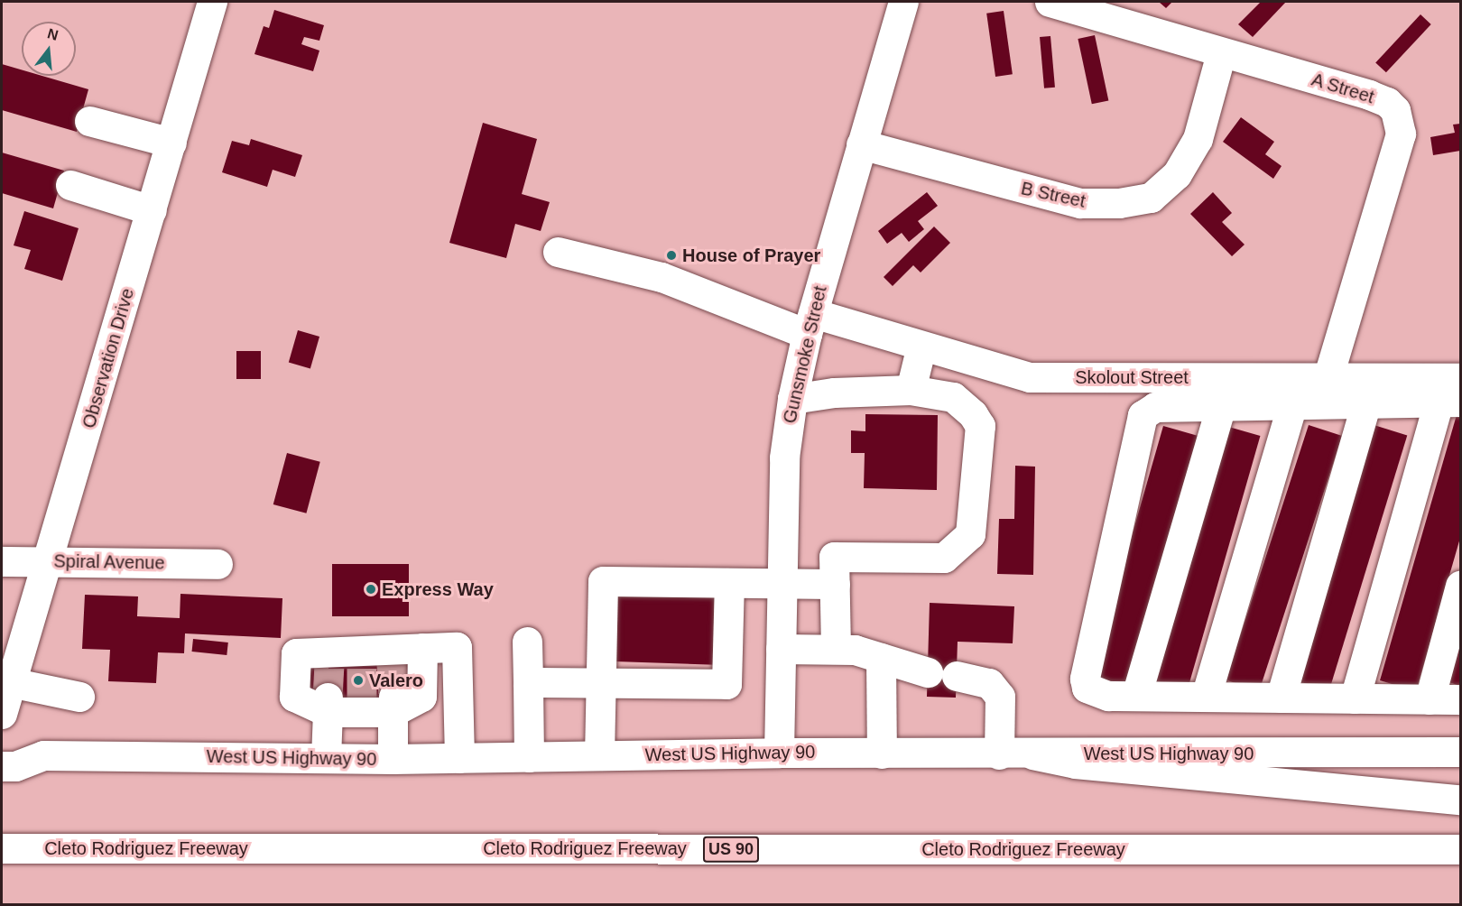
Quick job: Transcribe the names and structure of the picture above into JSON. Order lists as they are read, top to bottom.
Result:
{
  "streets": {
    "main road": [
      "A Street",
      "B Street",
      "Gunsmoke Street",
      "Observation Drive",
      "Skolout Street",
      "Spiral Avenue",
      "West US Highway 90",
      "Cleto Rodriguez Freeway",
      "US 90"
    ]
  },
  "crossings": [
    ["A Street", "B Street"],
    ["A Street", "Skolout Street"],
    ["B Street", "Gunsmoke Street"],
    ["Gunsmoke Street", "Skolout Street"],
    ["Gunsmoke Street", "West US Highway 90"],
    ["Observation Drive", "Spiral Avenue"]
  ],
  "places": ["House of Prayer", "Express Way", "Valero"],
  "north": "top"
}
